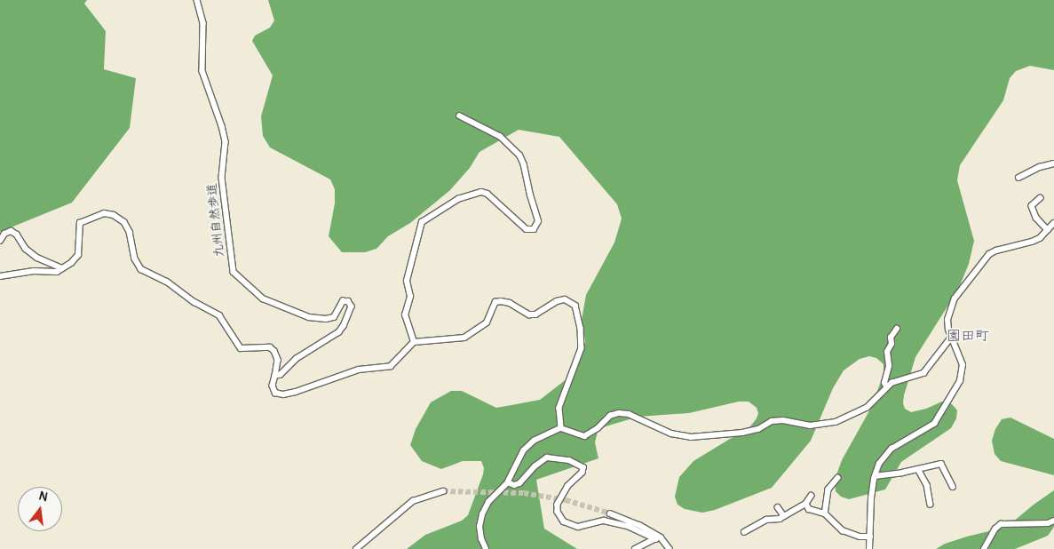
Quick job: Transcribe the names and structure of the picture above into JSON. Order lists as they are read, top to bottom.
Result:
{
  "streets": {
    "street": ["九州自然歩道"]
  },
  "districts": ["園田町"],
  "north": "top"
}
